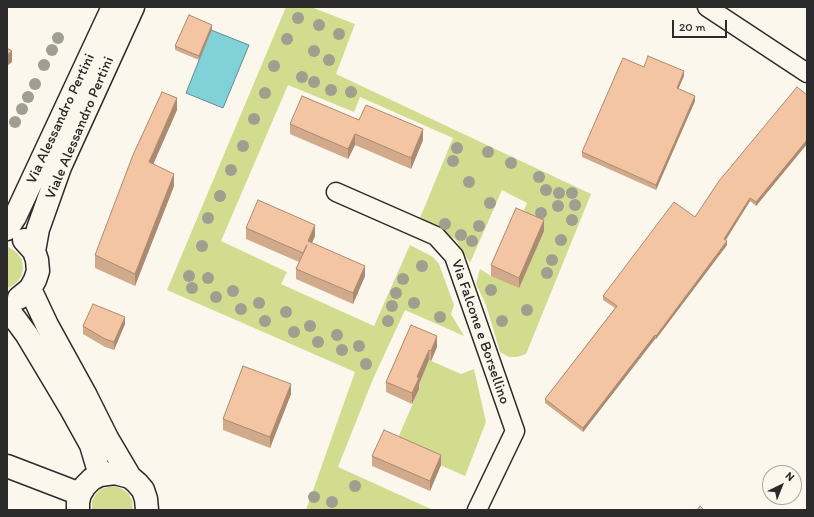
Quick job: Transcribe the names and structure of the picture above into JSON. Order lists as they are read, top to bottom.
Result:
{
  "streets": {
    "main road": ["Via Alessandro Pertini", "Viale Alessandro Pertini"],
    "street": ["Via Falcone e Borsellino"]
  },
  "scale_bar": "20 m",
  "north": "top right"
}
